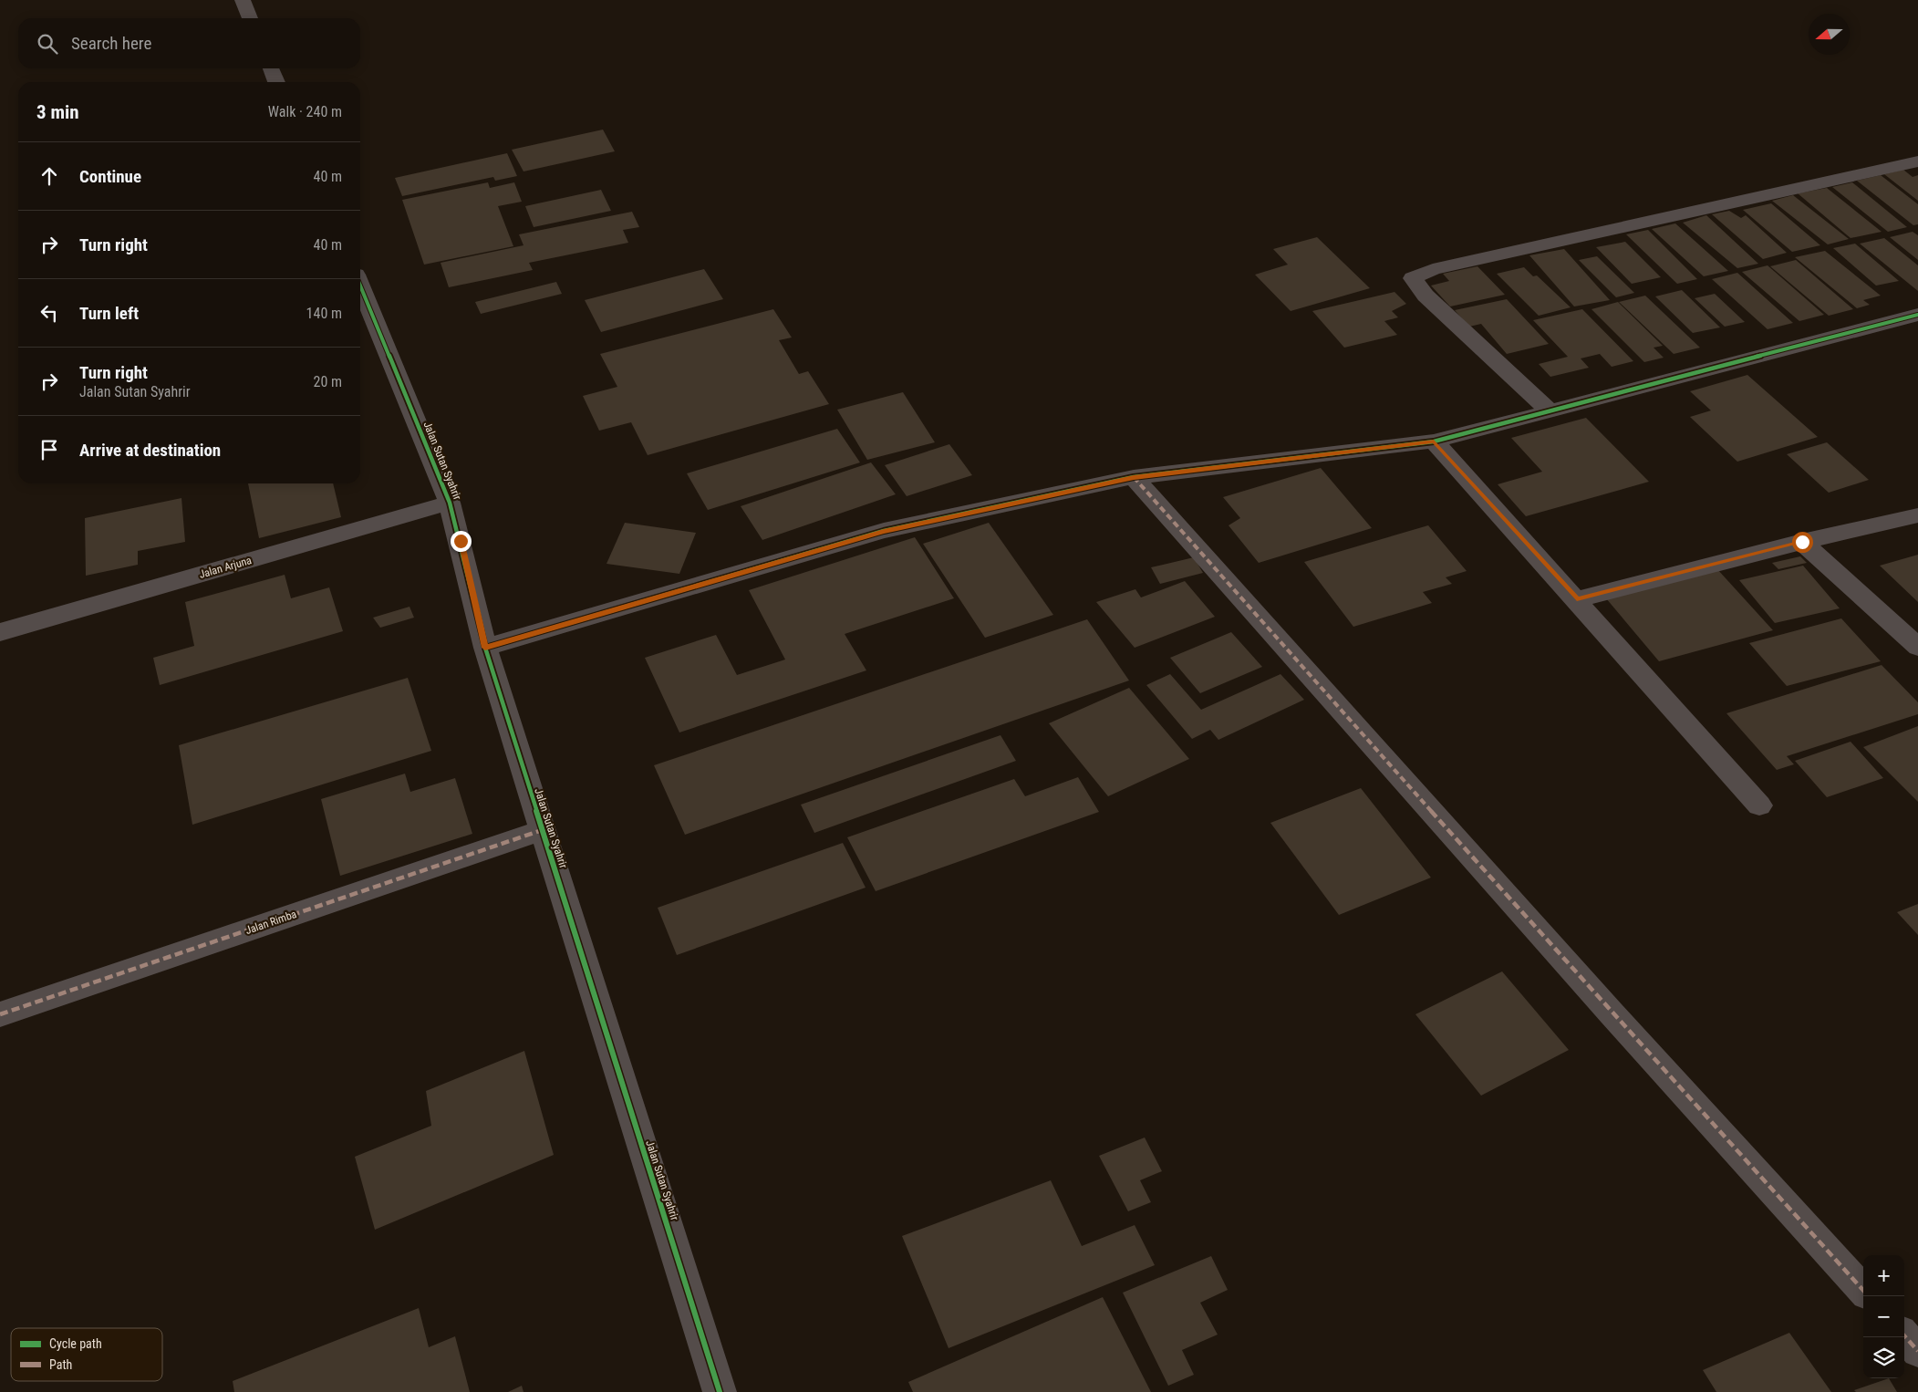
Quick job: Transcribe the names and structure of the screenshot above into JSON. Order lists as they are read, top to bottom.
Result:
{
  "streets": {
    "street": ["Jalan Sutan Syahrir", "Jalan Arjuna", "Jalan Rimba"]
  },
  "crossings": [
    ["Jalan Sutan Syahrir", "Jalan Arjuna"],
    ["Jalan Sutan Syahrir", "Jalan Rimba"]
  ],
  "legend": ["Cycle path", "Path"],
  "north": "left",
  "page": {
    "search": "Search here",
    "heading": ["3 min", "Walk · 240 m"],
    "list": [
      ["Continue", "40 m"],
      ["Turn right", "40 m"],
      ["Turn left", "140 m"],
      ["Turn right", "Jalan Sutan Syahrir", "20 m"],
      "Arrive at destination"
    ],
    "map_buttons": ["+", "−"]
  }
}
